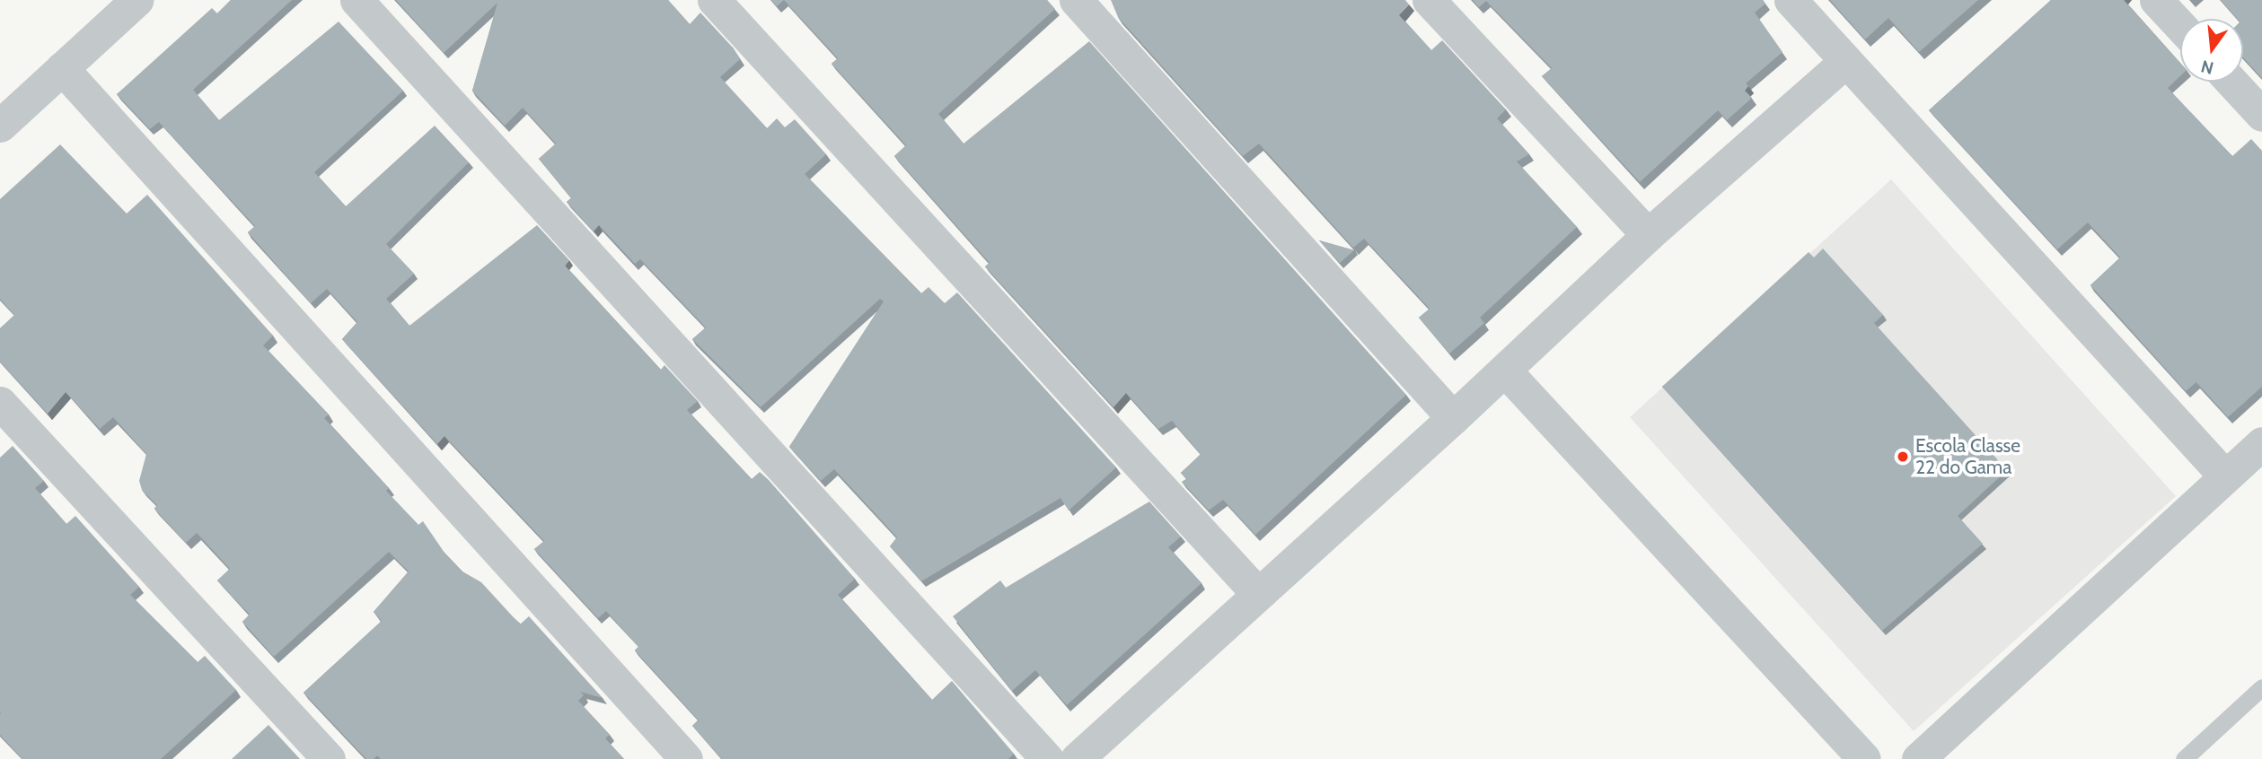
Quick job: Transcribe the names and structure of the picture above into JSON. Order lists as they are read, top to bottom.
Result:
{
  "places": ["Escola Classe 22 do Gama"],
  "north": "bottom"
}
